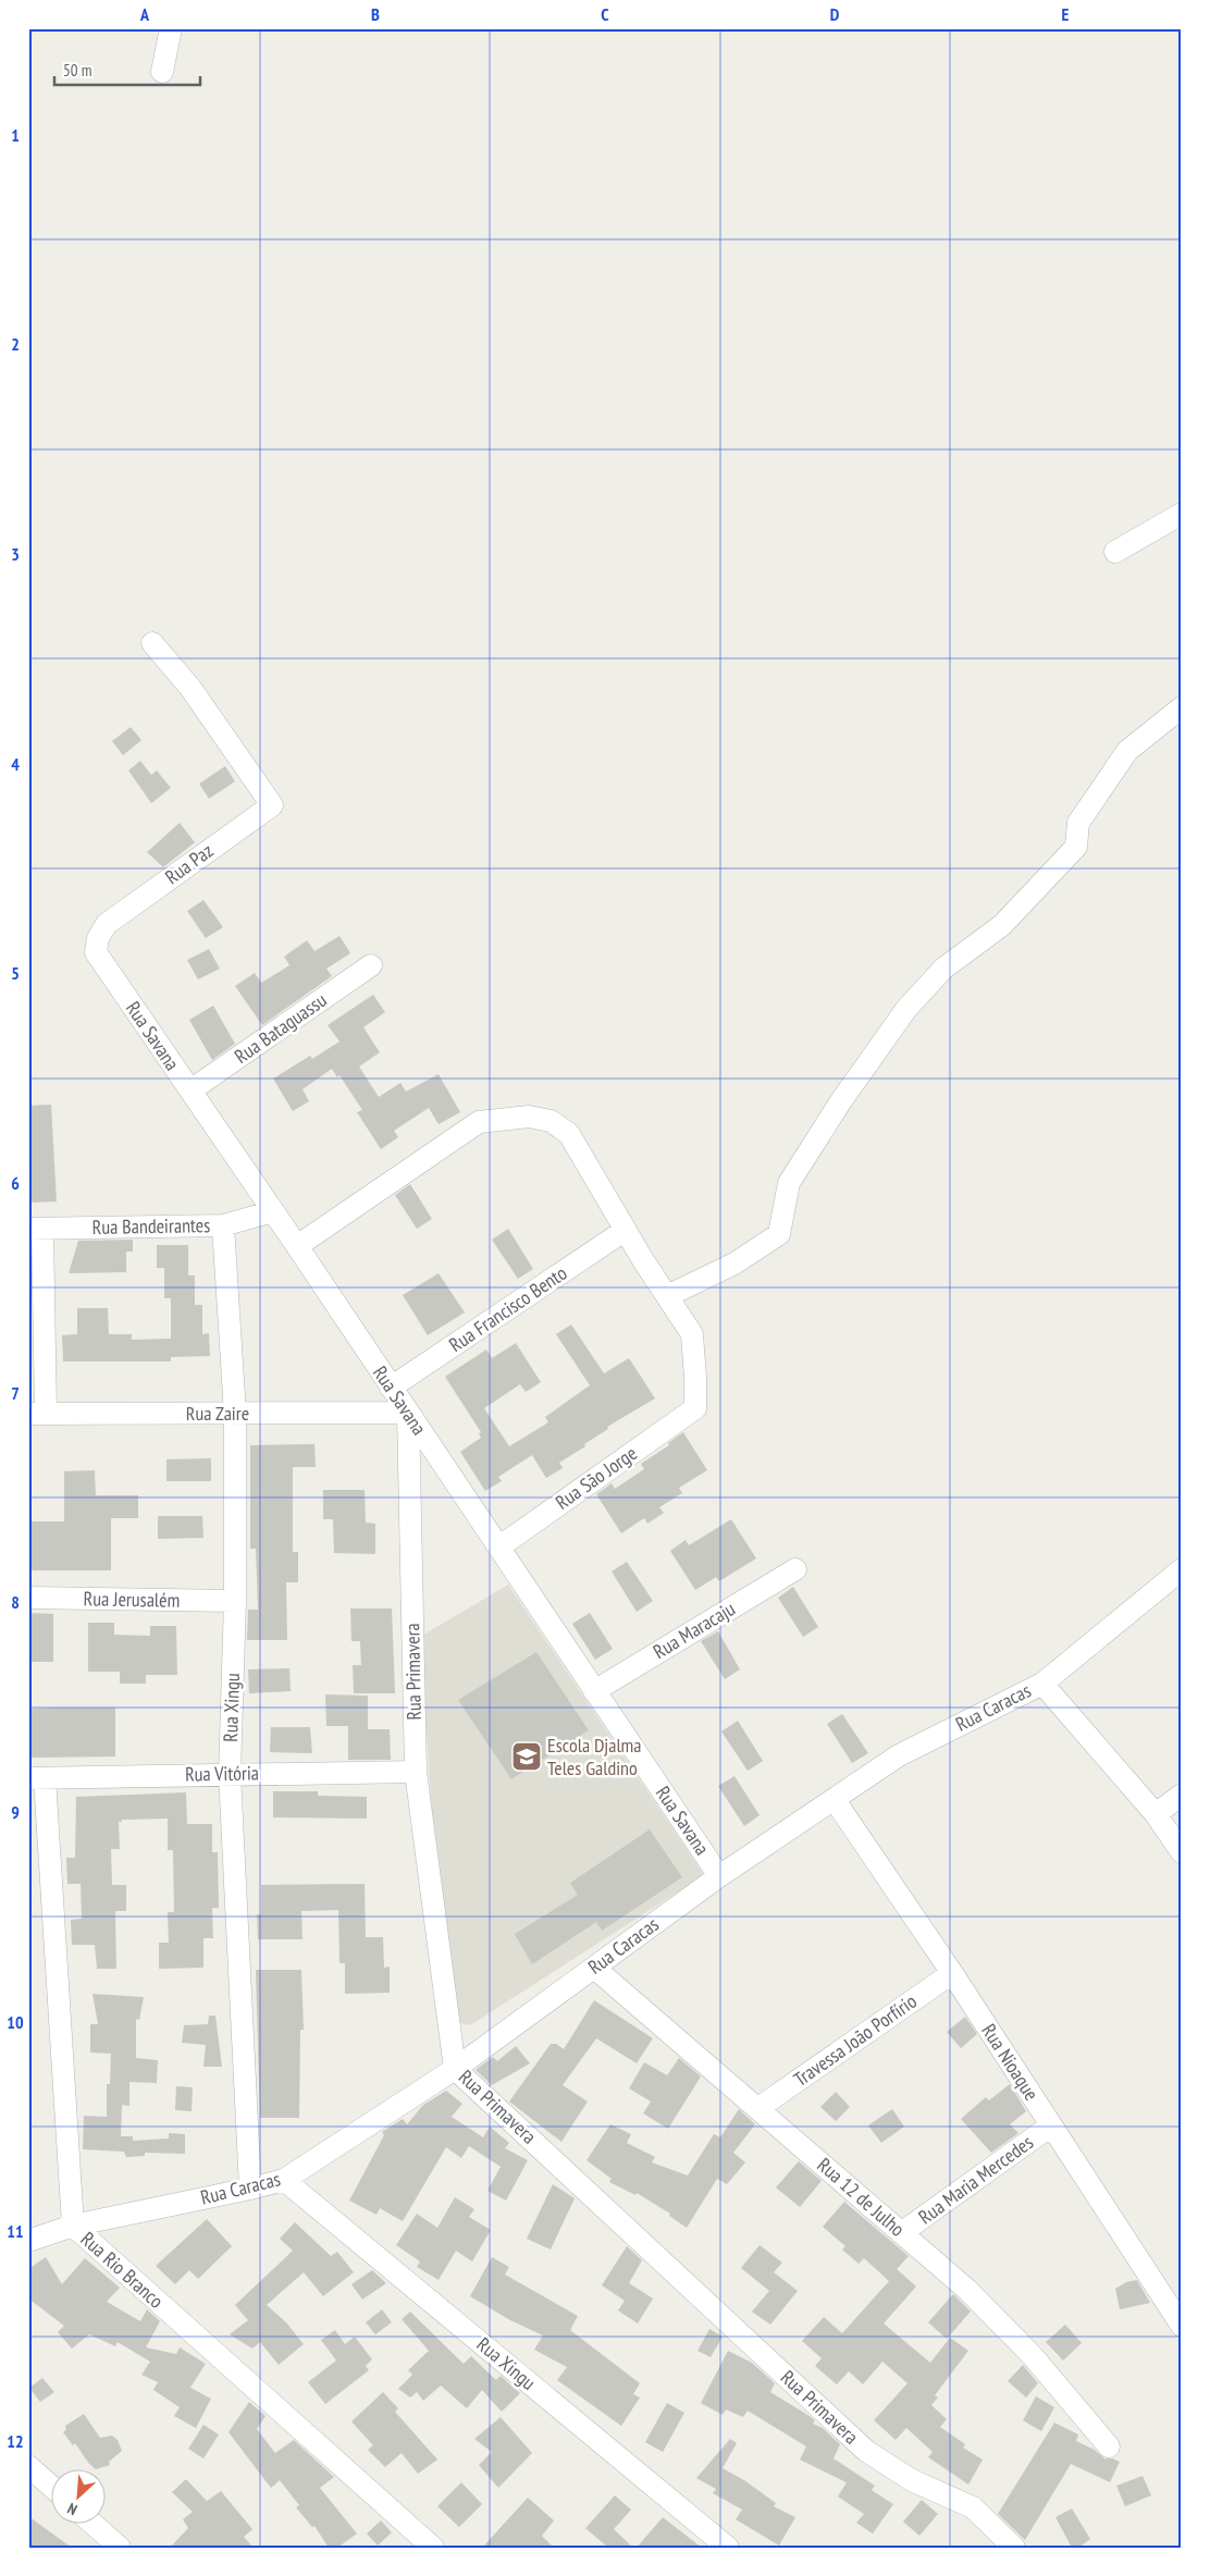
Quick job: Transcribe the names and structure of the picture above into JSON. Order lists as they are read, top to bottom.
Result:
{
  "streets": {
    "street": [
      "Rua Paz",
      "Rua Bataguassu",
      "Rua Savana",
      "Rua Bandeirantes",
      "Rua Francisco Bento",
      "Rua Zaire",
      "Rua São Jorge",
      "Rua Jerusalém",
      "Rua Maracaju",
      "Rua Primavera",
      "Rua Xingu",
      "Rua Caracas",
      "Rua Vitória",
      "Travessa João Porfírio",
      "Rua Nioaque",
      "Rua Maria Mercedes",
      "Rua 12 de Julho",
      "Rua Rio Branco"
    ]
  },
  "crossings": [
    ["Rua Paz", "Rua Savana"],
    ["Rua Bataguassu", "Rua Savana"],
    ["Rua Savana", "Rua Bandeirantes"],
    ["Rua Savana", "Rua Francisco Bento"],
    ["Rua Savana", "Rua Zaire"],
    ["Rua Savana", "Rua São Jorge"],
    ["Rua Savana", "Rua Maracaju"],
    ["Rua Savana", "Rua Primavera"],
    ["Rua Savana", "Rua Caracas"],
    ["Rua Bandeirantes", "Rua Xingu"],
    ["Rua Zaire", "Rua Primavera"],
    ["Rua Zaire", "Rua Xingu"],
    ["Rua Jerusalém", "Rua Xingu"],
    ["Rua Primavera", "Rua Caracas"],
    ["Rua Primavera", "Rua Vitória"],
    ["Rua Xingu", "Rua Caracas"],
    ["Rua Xingu", "Rua Vitória"],
    ["Rua Caracas", "Rua Nioaque"],
    ["Rua Caracas", "Rua 12 de Julho"],
    ["Rua Caracas", "Rua Rio Branco"],
    ["Rua Vitória", "Rua Rio Branco"],
    ["Travessa João Porfírio", "Rua Nioaque"],
    ["Travessa João Porfírio", "Rua 12 de Julho"],
    ["Rua Nioaque", "Rua Maria Mercedes"],
    ["Rua Maria Mercedes", "Rua 12 de Julho"]
  ],
  "places": {
    "school or university": ["Escola Djalma Teles Galdino"]
  },
  "scale_bar": "50 m",
  "north": "bottom left",
  "grid": {
    "columns": [
      "A",
      "B",
      "C",
      "D",
      "E"
    ],
    "rows": [
      "1",
      "2",
      "3",
      "4",
      "5",
      "6",
      "7",
      "8",
      "9",
      "10",
      "11",
      "12"
    ]
  }
}
